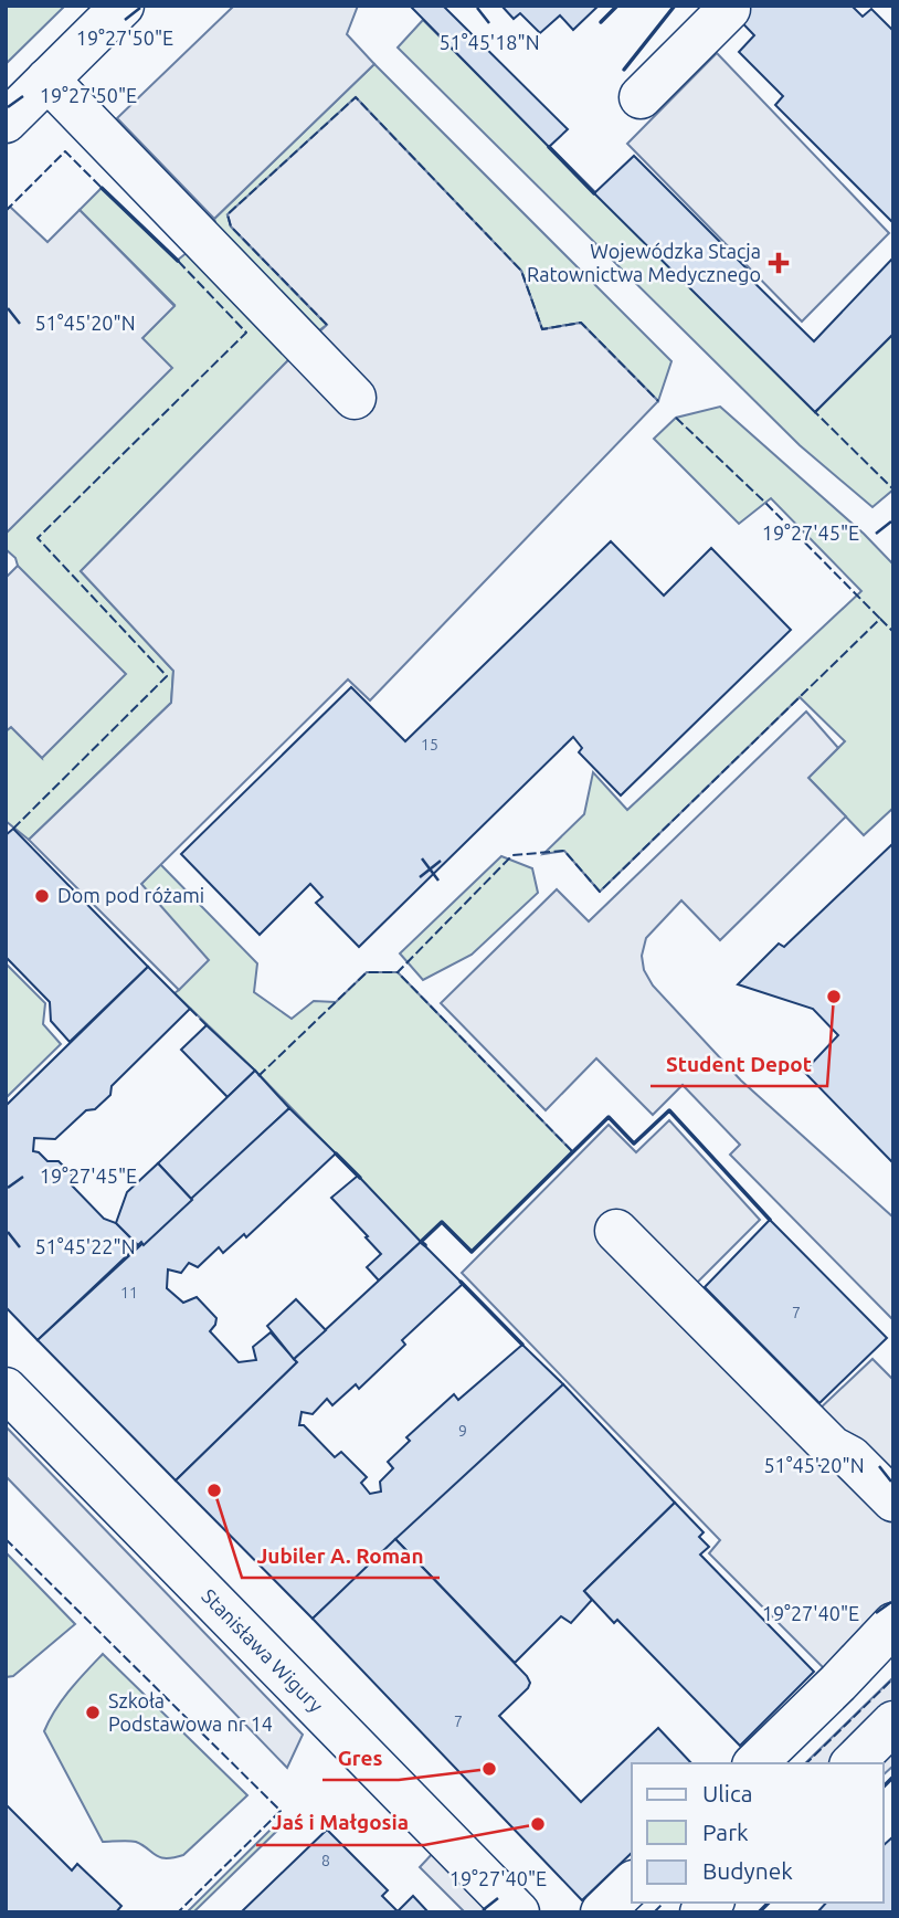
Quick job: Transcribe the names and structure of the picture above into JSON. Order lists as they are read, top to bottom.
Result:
{
  "streets": {
    "street": ["Stanisława Wigury"]
  },
  "places": {
    "health": ["Wojewódzka Stacja Ratownictwa Medycznego"],
    "other": [
      "Dom pod różami",
      "Student Depot",
      "Jubiler A. Roman",
      "Szkoła Podstawowa nr 14",
      "Gres",
      "Jaś i Małgosia"
    ]
  },
  "house_numbers": [
    "15",
    "11",
    "7",
    "9",
    "7",
    "8"
  ],
  "legend": ["Ulica", "Park", "Budynek"],
  "coordinates": [
    "19°27'50\"E",
    "51°45'18\"N",
    "51°45'20\"N",
    "19°27'45\"E",
    "51°45'22\"N",
    "19°27'40\"E"
  ]
}
